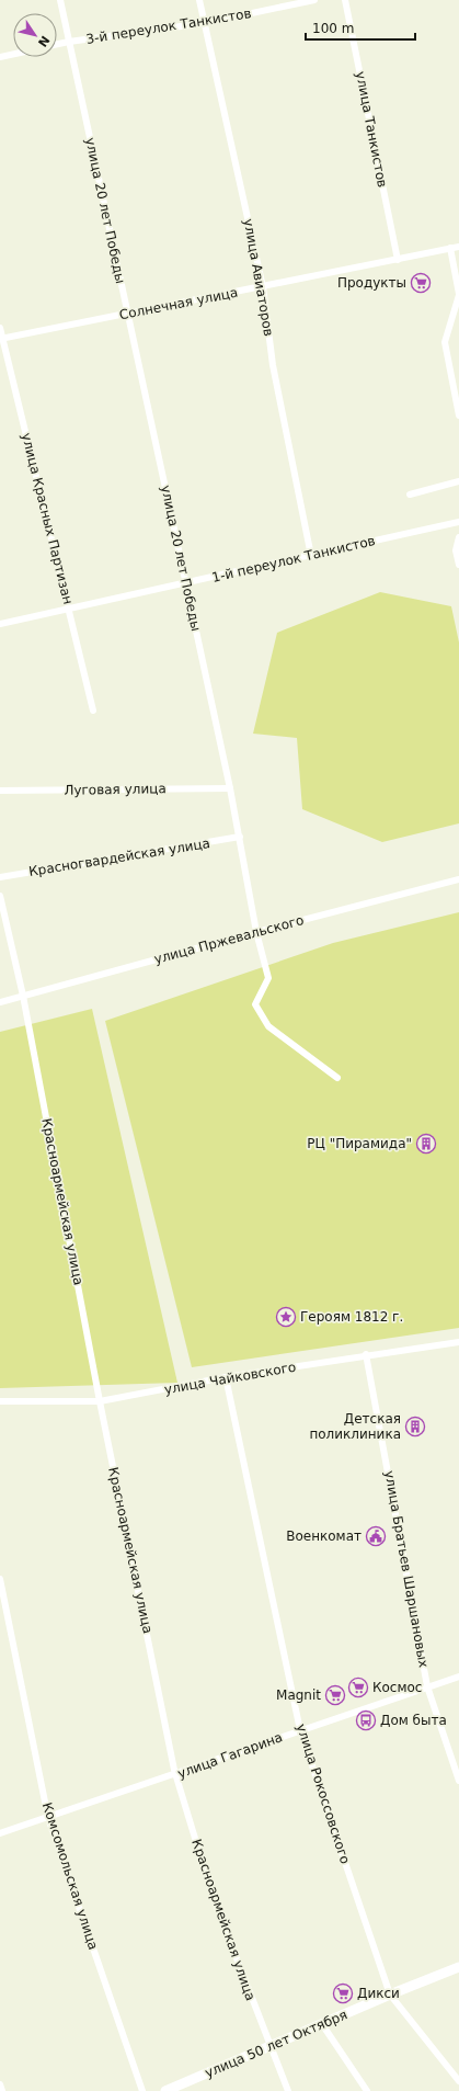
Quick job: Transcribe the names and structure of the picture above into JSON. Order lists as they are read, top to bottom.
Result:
{
  "streets": {
    "street": [
      "3-й переулок Танкистов",
      "улица Танкистов",
      "улица 20 лет Победы",
      "улица Авиаторов",
      "Солнечная улица",
      "улица Красных Партизан",
      "1-й переулок Танкистов",
      "Луговая улица",
      "Красногвардейская улица",
      "улица Пржевальского",
      "Красноармейская улица",
      "улица Чайковского",
      "улица Братьев Шаршановых",
      "улица Гагарина",
      "улица Рокоссовского",
      "Комсомольская улица",
      "улица 50 лет Октября"
    ]
  },
  "crossings": [
    ["3-й переулок Танкистов", "улица 20 лет Победы"],
    ["3-й переулок Танкистов", "улица Авиаторов"],
    ["улица Танкистов", "Солнечная улица"],
    ["улица 20 лет Победы", "Солнечная улица"],
    ["улица 20 лет Победы", "1-й переулок Танкистов"],
    ["улица 20 лет Победы", "Луговая улица"],
    ["улица 20 лет Победы", "Красногвардейская улица"],
    ["улица 20 лет Победы", "улица Пржевальского"],
    ["улица Авиаторов", "Солнечная улица"],
    ["улица Авиаторов", "1-й переулок Танкистов"],
    ["Солнечная улица", "улица Красных Партизан"],
    ["улица Красных Партизан", "1-й переулок Танкистов"],
    ["улица Пржевальского", "Красноармейская улица"],
    ["Красноармейская улица", "улица Чайковского"],
    ["Красноармейская улица", "улица Гагарина"],
    ["Красноармейская улица", "улица 50 лет Октября"],
    ["улица Чайковского", "улица Братьев Шаршановых"],
    ["улица Чайковского", "улица Рокоссовского"],
    ["улица Братьев Шаршановых", "улица Гагарина"],
    ["улица Гагарина", "улица Рокоссовского"],
    ["улица Гагарина", "Комсомольская улица"],
    ["улица Рокоссовского", "улица 50 лет Октября"]
  ],
  "places": {
    "supermarket": [
      "Продукты",
      "Космос",
      "Magnit",
      "Дикси"
    ],
    "building": ["РЦ \"Пирамида\"", "Детская поликлиника"],
    "place": ["Героям 1812 г."],
    "public building": ["Военкомат"],
    "bus stop": ["Дом быта"]
  },
  "scale_bar": "100 m",
  "north": "bottom right"
}
